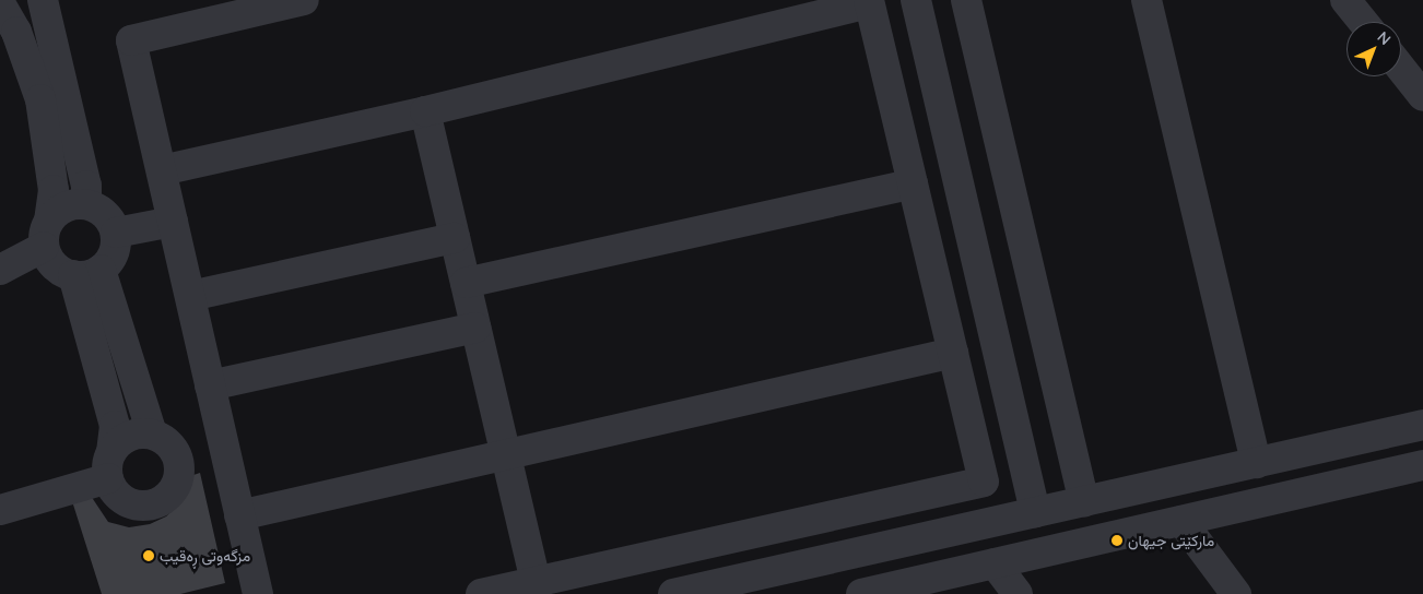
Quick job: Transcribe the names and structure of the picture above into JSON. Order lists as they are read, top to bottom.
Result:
{
  "places": ["مارکێتی جیهان", "مزگەوتی ڕەقیب"],
  "north": "top right"
}
